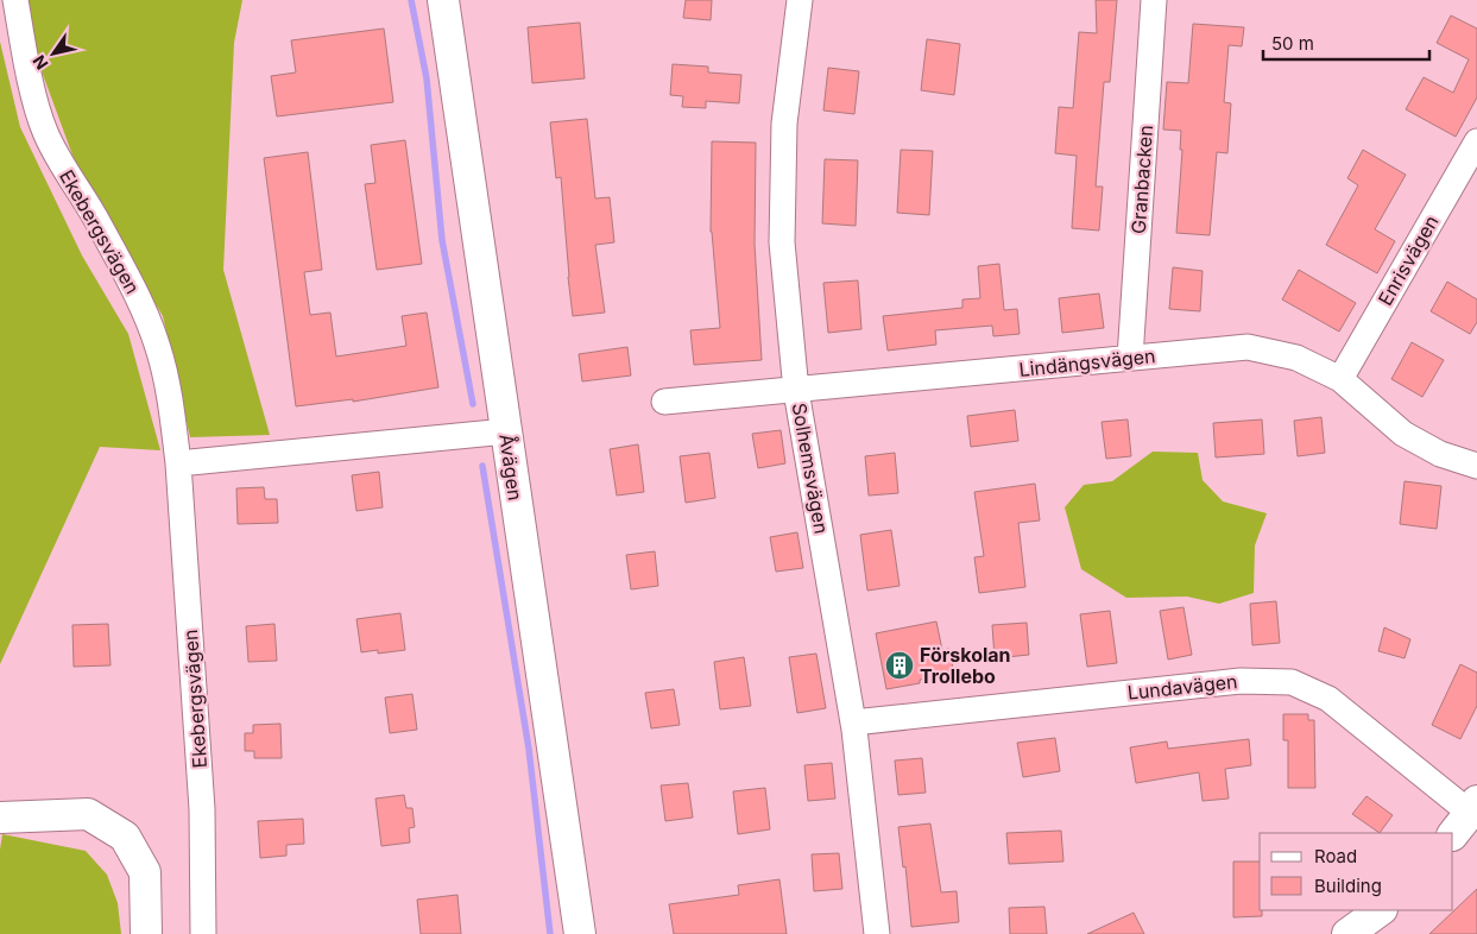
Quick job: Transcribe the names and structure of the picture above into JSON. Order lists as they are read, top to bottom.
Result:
{
  "streets": {
    "street": [
      "Granbacken",
      "Ekebergsvägen",
      "Enrisvägen",
      "Lindängsvägen",
      "Åvägen",
      "Solhemsvägen",
      "Lundavägen"
    ]
  },
  "crossings": [
    ["Granbacken", "Lindängsvägen"],
    ["Enrisvägen", "Lindängsvägen"],
    ["Lindängsvägen", "Solhemsvägen"],
    ["Solhemsvägen", "Lundavägen"]
  ],
  "places": {
    "building": ["Förskolan Trollebo"]
  },
  "legend": ["Road", "Building"],
  "scale_bar": "50 m",
  "north": "bottom left"
}
